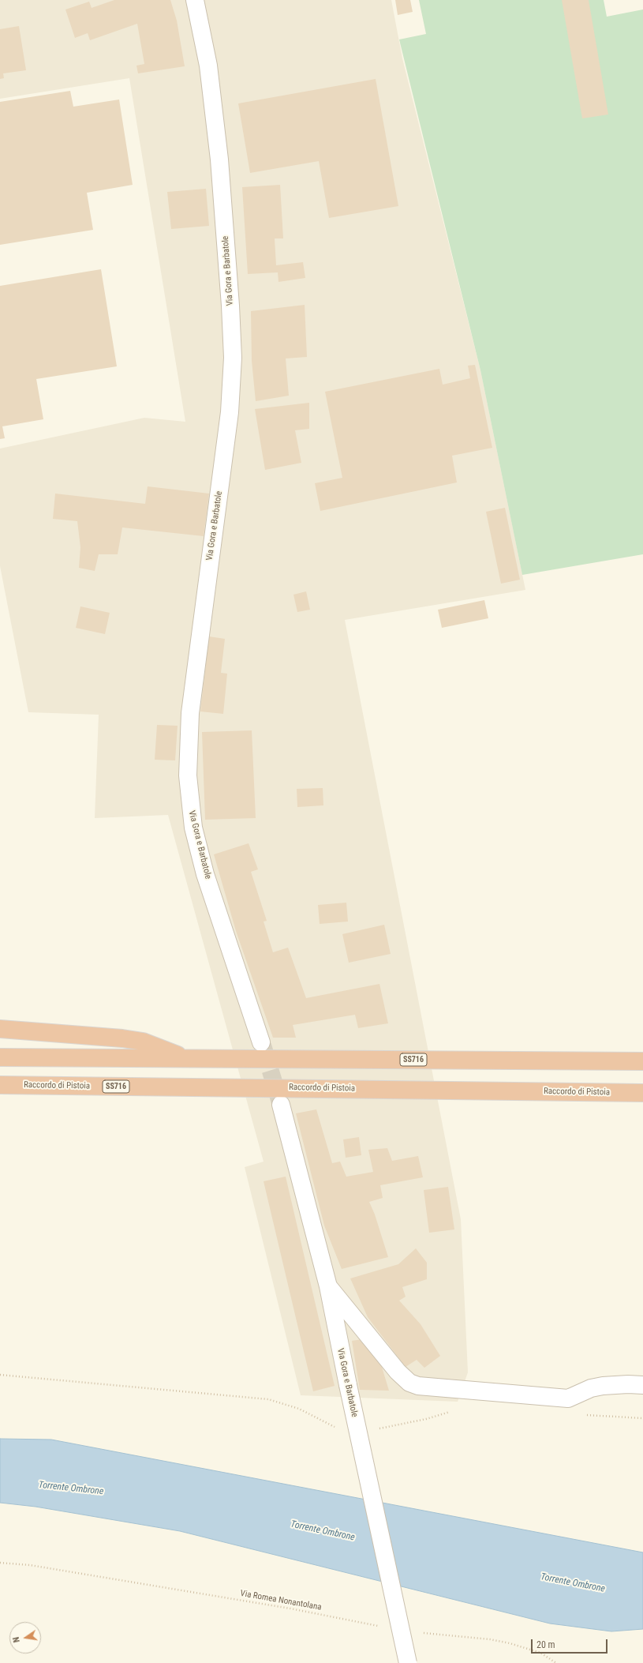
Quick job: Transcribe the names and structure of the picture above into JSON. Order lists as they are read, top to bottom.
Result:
{
  "streets": {
    "highway": ["SS716", "Raccordo di Pistoia"],
    "street": ["Via Gora e Barbatole"],
    "path": ["Via Romea Nonantolana"]
  },
  "water": ["Torrente Ombrone"],
  "scale_bar": "20 m",
  "north": "left"
}
